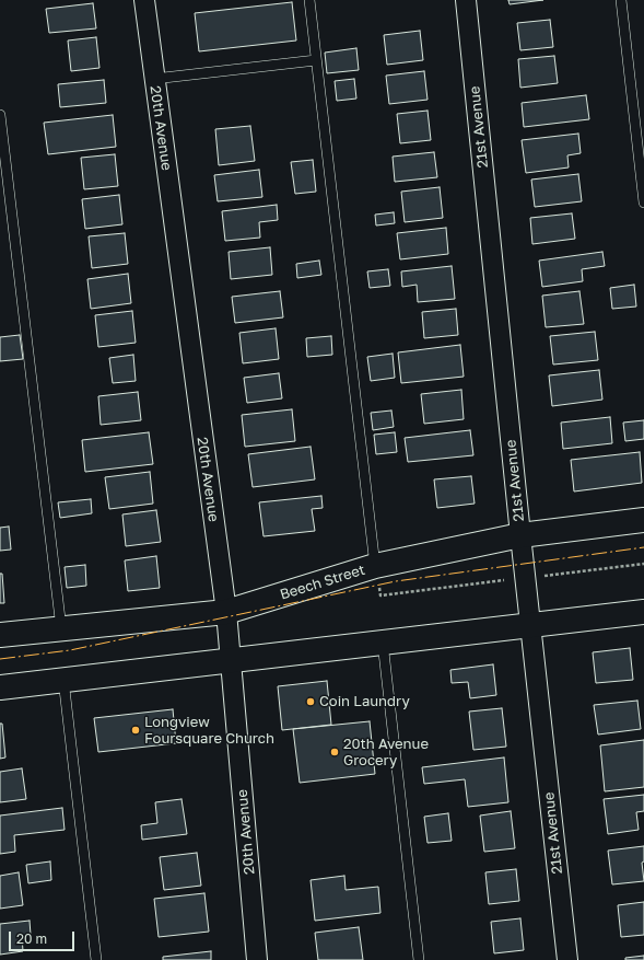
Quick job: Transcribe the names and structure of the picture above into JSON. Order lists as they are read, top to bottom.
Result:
{
  "streets": {
    "street": ["21st Avenue", "20th Avenue", "Beech Street"]
  },
  "crossings": [
    ["21st Avenue", "Beech Street"],
    ["20th Avenue", "Beech Street"]
  ],
  "places": ["Coin Laundry", "Longview Foursquare Church", "20th Avenue Grocery"],
  "scale_bar": "20 m"
}
